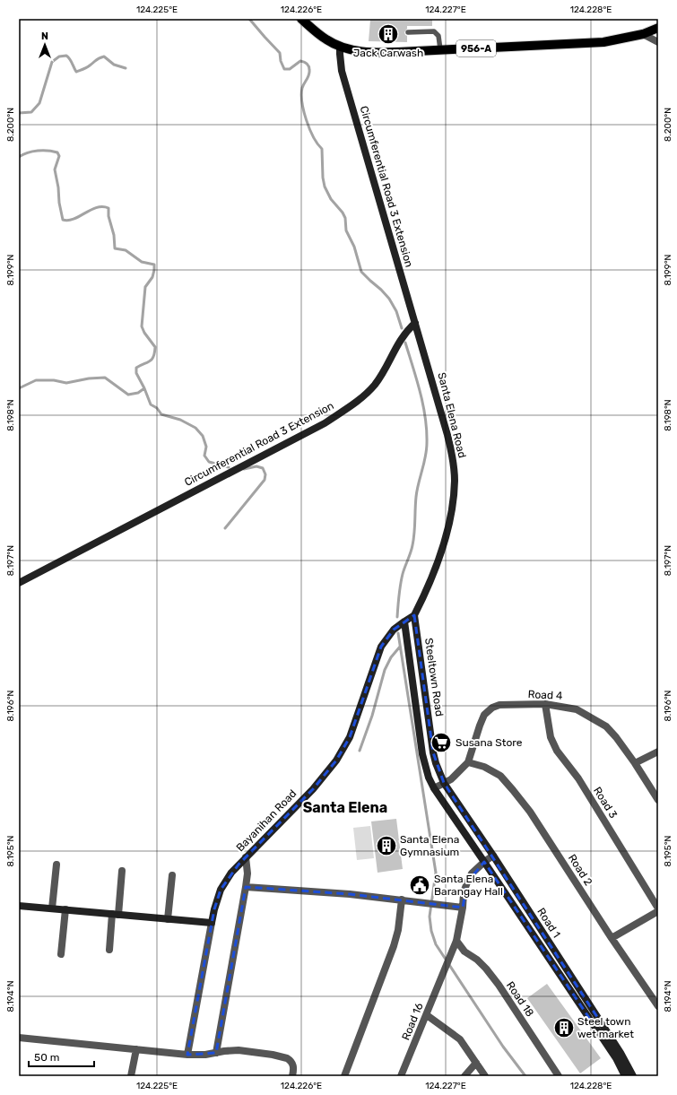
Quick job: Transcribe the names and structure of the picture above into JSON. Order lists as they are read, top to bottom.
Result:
{
  "streets": {
    "main road": ["956-A"],
    "street": [
      "Circumferential Road 3 Extension",
      "Santa Elena Road",
      "Steeltown Road",
      "Road 4",
      "Road 3",
      "Bayanihan Road",
      "Road 2",
      "Road 1",
      "Road 18",
      "Road 16"
    ]
  },
  "crossings": [
    ["956-A", "Circumferential Road 3 Extension"],
    ["Circumferential Road 3 Extension", "Santa Elena Road"],
    ["Santa Elena Road", "Steeltown Road"],
    ["Santa Elena Road", "Bayanihan Road"],
    ["Steeltown Road", "Road 4"],
    ["Steeltown Road", "Bayanihan Road"],
    ["Steeltown Road", "Road 1"],
    ["Road 4", "Road 3"],
    ["Road 4", "Road 2"],
    ["Road 4", "Road 1"],
    ["Road 1", "Road 16"],
    ["Road 18", "Road 16"]
  ],
  "districts": ["Santa Elena"],
  "places": {
    "building": ["Jack Carwash", "Santa Elena Gymnasium", "Steel town wet market"],
    "supermarket": ["Susana Store"],
    "public building": ["Santa Elena Barangay Hall"]
  },
  "scale_bar": "50 m",
  "north": "top",
  "coordinates": [
    "124.225°E",
    "124.226°E",
    "124.227°E",
    "124.228°E",
    "8.200°N",
    "8.199°N",
    "8.198°N",
    "8.197°N",
    "8.196°N",
    "8.195°N",
    "8.194°N"
  ]
}
